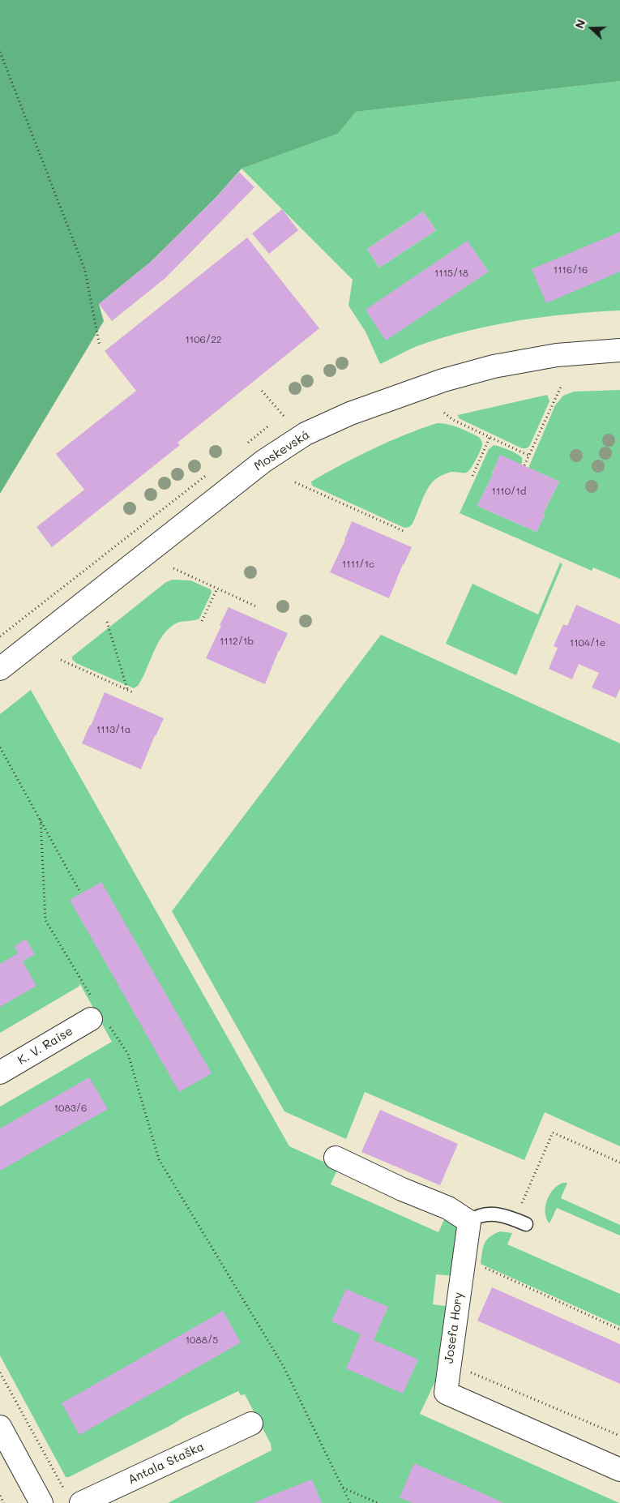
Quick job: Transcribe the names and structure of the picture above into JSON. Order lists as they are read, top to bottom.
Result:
{
  "streets": {
    "street": [
      "Moskevská",
      "K. V. Raise",
      "Josefa Hory",
      "Antala Staška"
    ]
  },
  "house_numbers": [
    "1116/16",
    "1115/18",
    "1106/22",
    "1110/1d",
    "1111/1c",
    "1112/1b",
    "1104/1e",
    "1113/1a",
    "1083/6",
    "1088/5"
  ],
  "north": "left"
}
